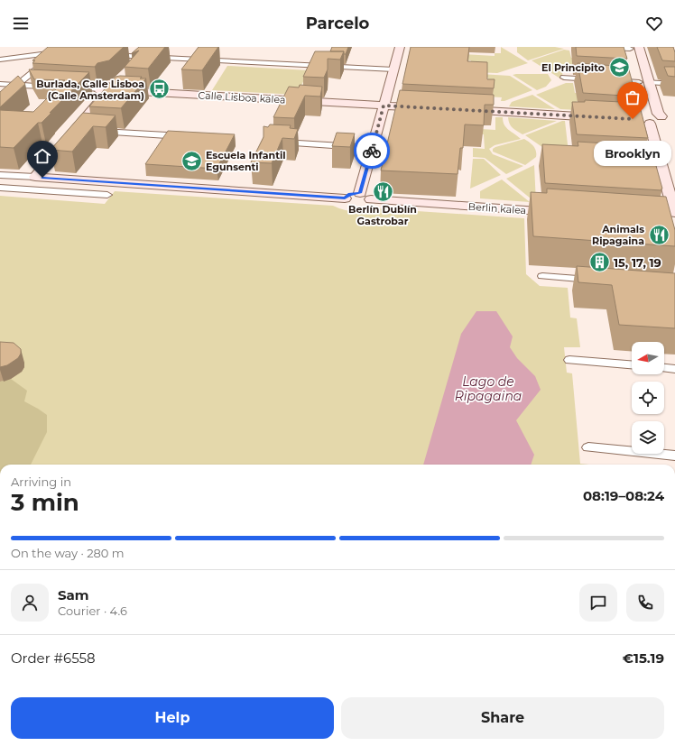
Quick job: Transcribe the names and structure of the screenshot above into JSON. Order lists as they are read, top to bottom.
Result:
{
  "streets": {
    "street": ["Calle Lisboa kalea", "Berlin kalea"]
  },
  "water": ["Lago de Ripagaina"],
  "places": {
    "school or university": ["El Principito", "Escuela Infantil Egunsenti"],
    "bus stop": ["Burlada, Calle Lisboa (Calle Amsterdam)"],
    "other": ["Brooklyn"],
    "restaurant": ["Berlín Dublín Gastrobar", "Animals Ripagaina"],
    "building": ["15, 17, 19"]
  },
  "north": "left",
  "page": {
    "header": "Parcelo",
    "bubble": "Brooklyn",
    "heading": ["3 min", "Arriving in", "08:19–08:24"],
    "panel": [
      "Sam",
      "Courier · 4.6",
      "Order #6558",
      "€15.19"
    ],
    "bar": "On the way · 280 m",
    "buttons": ["Help", "Share"]
  }
}
